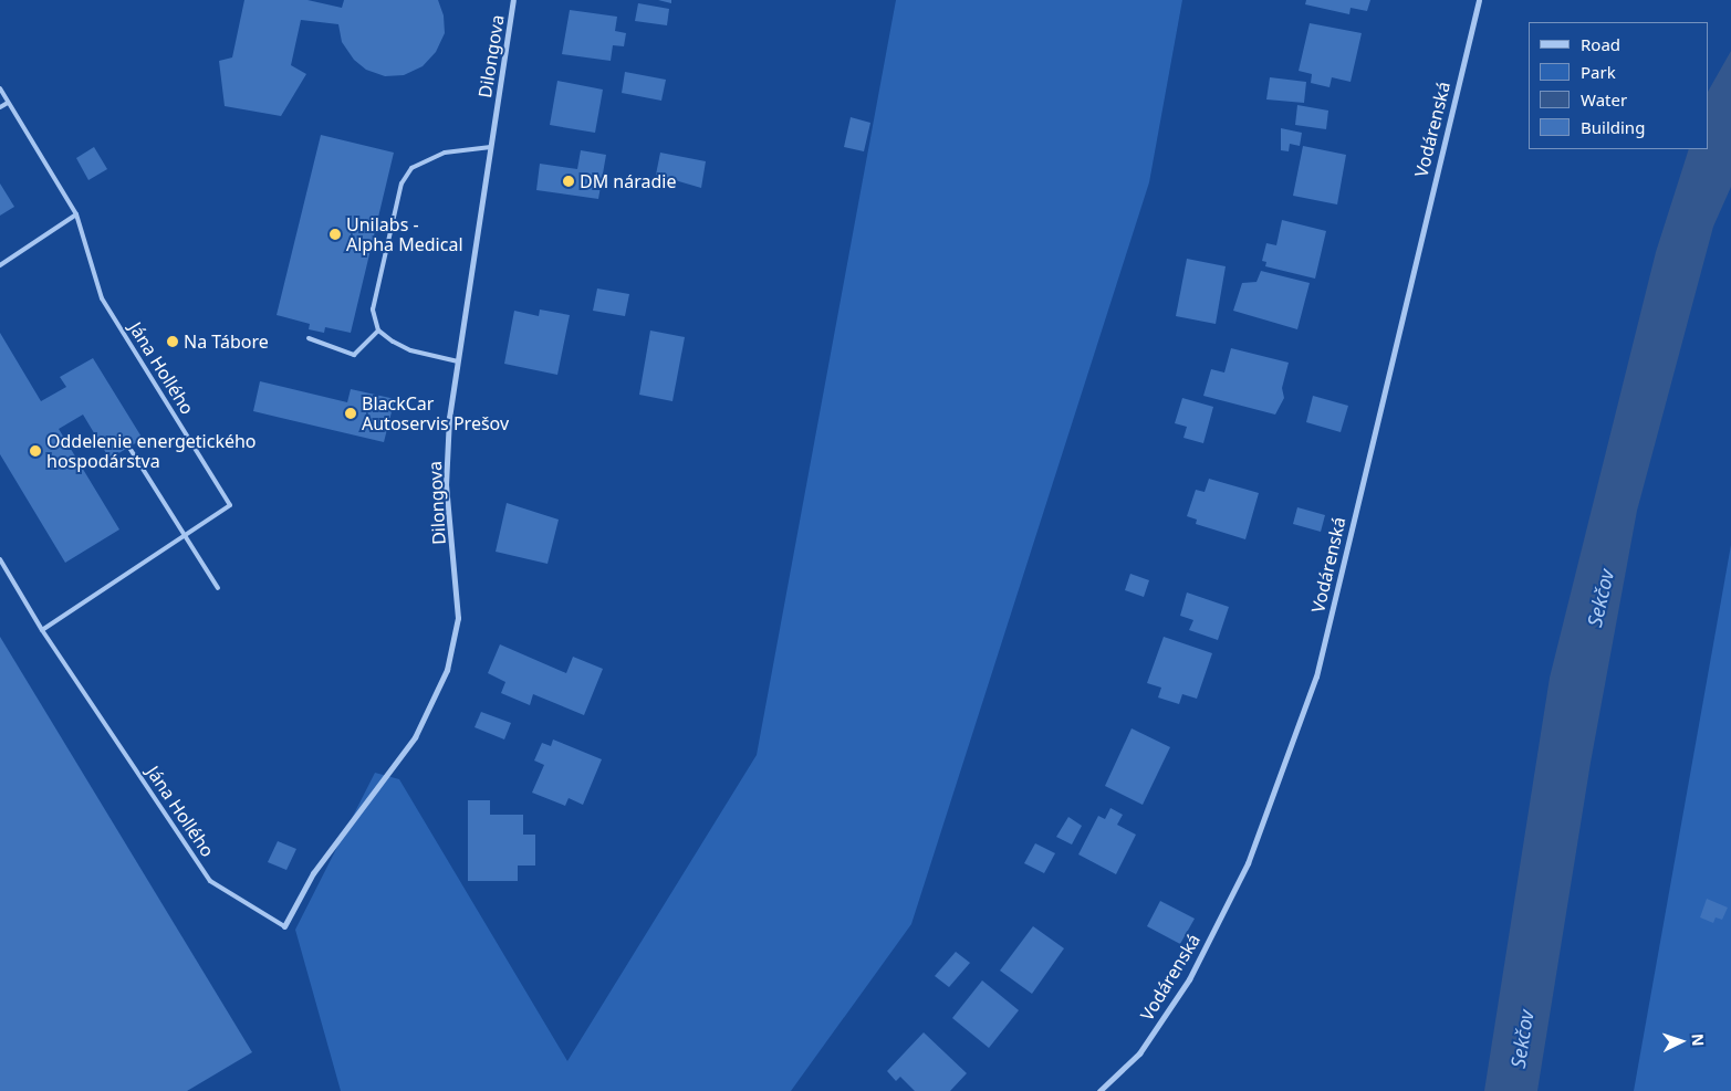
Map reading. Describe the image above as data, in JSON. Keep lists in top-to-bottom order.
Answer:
{
  "streets": {
    "street": ["Dilongova", "Vodárenská"],
    "lane": ["Jána Hollého"]
  },
  "crossings": [
    ["Dilongova", "Jána Hollého"]
  ],
  "water": ["Sekčov"],
  "places": [
    "DM náradie",
    "Unilabs - Alpha Medical",
    "Na Tábore",
    "BlackCar Autoservis Prešov",
    "Oddelenie energetického hospodárstva"
  ],
  "legend": [
    "Road",
    "Park",
    "Water",
    "Building"
  ],
  "north": "right"
}
